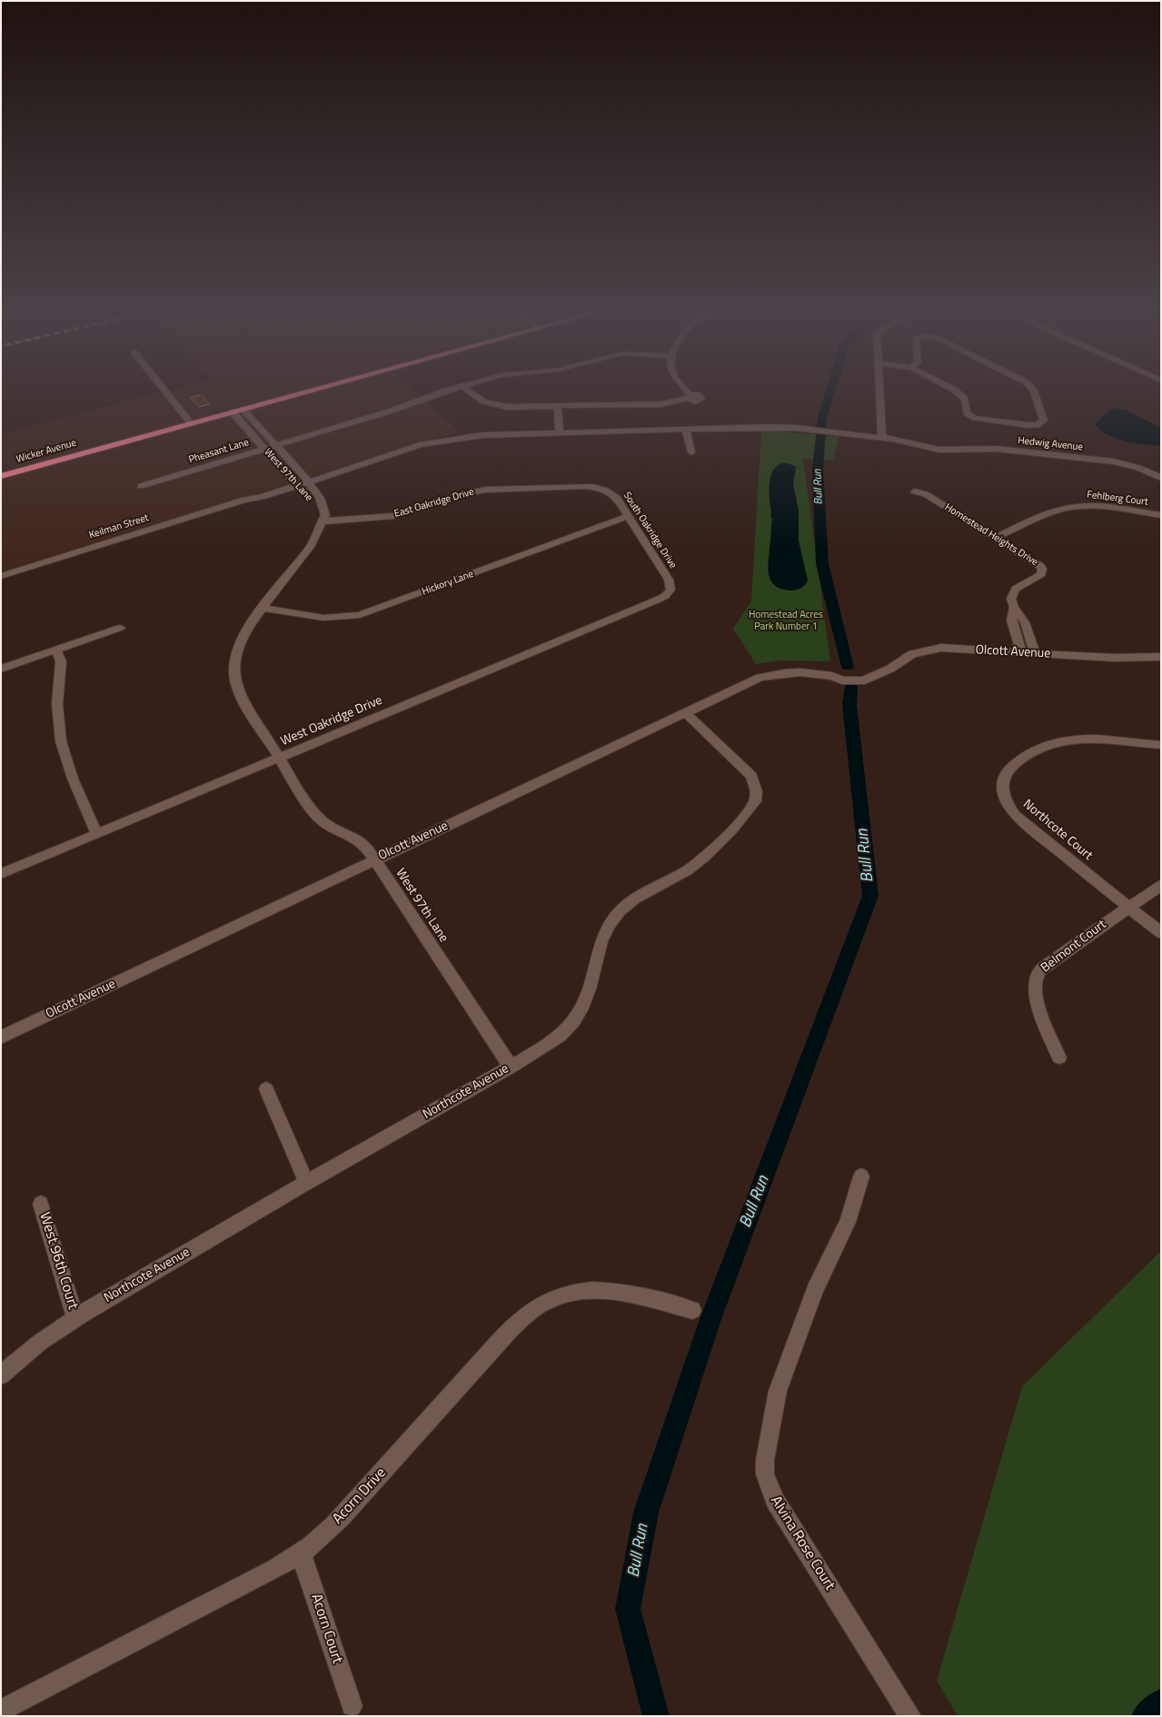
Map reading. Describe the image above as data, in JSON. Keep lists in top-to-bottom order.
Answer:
{
  "streets": {
    "highway": ["Wicker Avenue"],
    "street": [
      "Hedwig Avenue",
      "Pheasant Lane",
      "West 97th Lane",
      "Fehlberg Court",
      "East Oakridge Drive",
      "Keilman Street",
      "South Oakridge Drive",
      "Homestead Heights Drive",
      "Hickory Lane",
      "Olcott Avenue",
      "West Oakridge Drive",
      "Northcote Court",
      "Belmont Court",
      "Northcote Avenue",
      "West 96th Court",
      "Acorn Drive",
      "Alvina Rose Court",
      "Acorn Court"
    ]
  },
  "crossings": [
    ["Hedwig Avenue", "West 97th Lane"],
    ["Hedwig Avenue", "Keilman Street"],
    ["Wicker Avenue", "West 97th Lane"],
    ["Pheasant Lane", "West 97th Lane"],
    ["West 97th Lane", "East Oakridge Drive"],
    ["West 97th Lane", "Keilman Street"],
    ["West 97th Lane", "Hickory Lane"],
    ["West 97th Lane", "Olcott Avenue"],
    ["West 97th Lane", "West Oakridge Drive"],
    ["West 97th Lane", "Northcote Avenue"],
    ["Fehlberg Court", "Homestead Heights Drive"],
    ["East Oakridge Drive", "South Oakridge Drive"],
    ["South Oakridge Drive", "Hickory Lane"],
    ["South Oakridge Drive", "West Oakridge Drive"],
    ["Homestead Heights Drive", "Olcott Avenue"],
    ["Olcott Avenue", "Northcote Avenue"],
    ["Northcote Court", "Belmont Court"],
    ["Northcote Avenue", "West 96th Court"],
    ["Acorn Drive", "Acorn Court"]
  ],
  "water": ["Bull Run"],
  "parks": ["Homestead Acres Park Number 1"]
}
